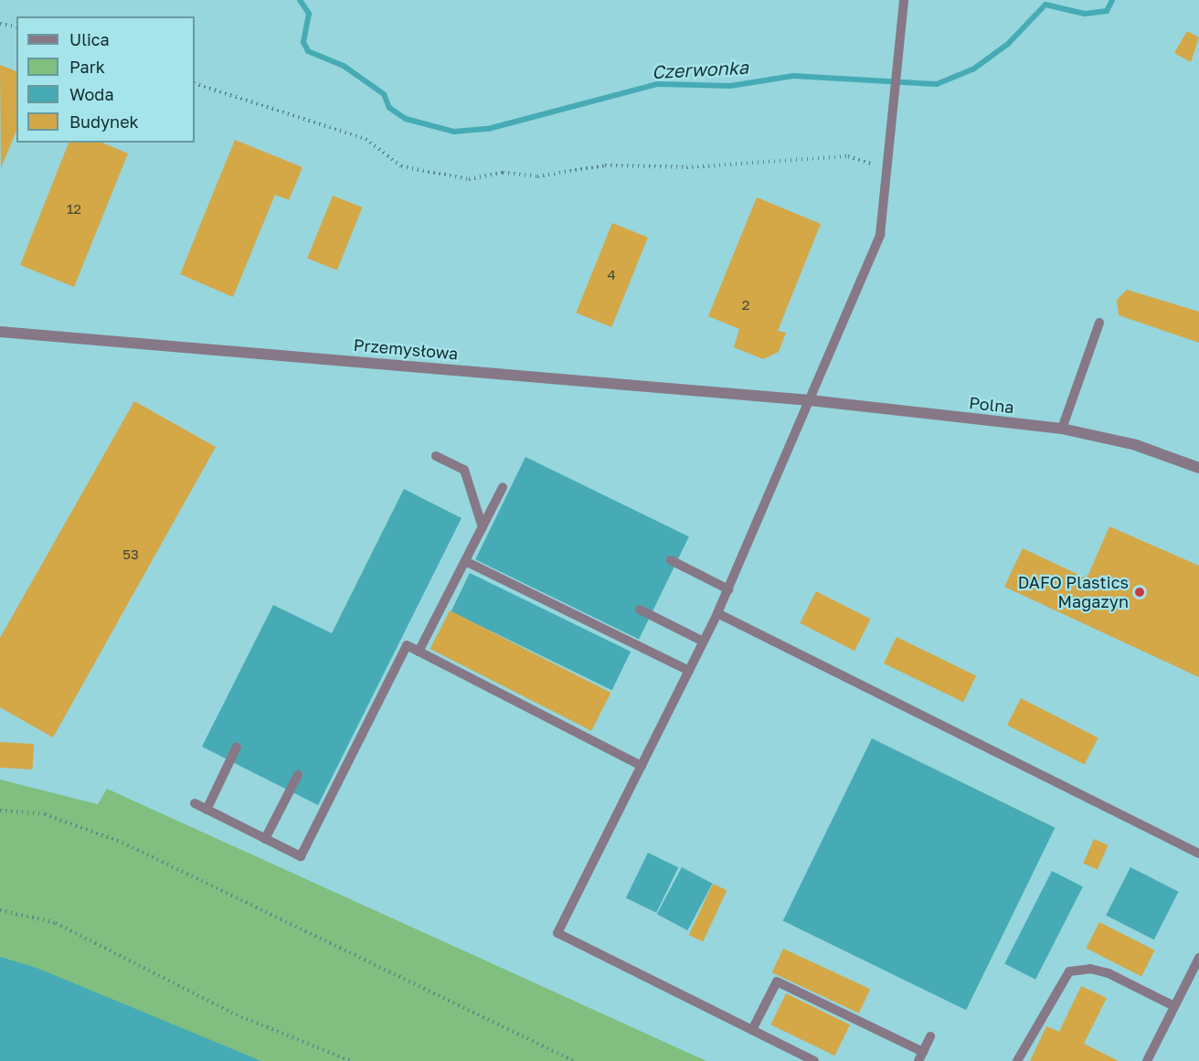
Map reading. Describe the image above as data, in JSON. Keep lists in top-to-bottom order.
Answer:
{
  "streets": {
    "street": ["Przemysłowa", "Polna"]
  },
  "crossings": [
    ["Przemysłowa", "Polna"]
  ],
  "water": ["Czerwonka"],
  "places": ["DAFO Plastics Magazyn"],
  "house_numbers": [
    "12",
    "4",
    "2",
    "53"
  ],
  "legend": [
    "Ulica",
    "Park",
    "Woda",
    "Budynek"
  ]
}
